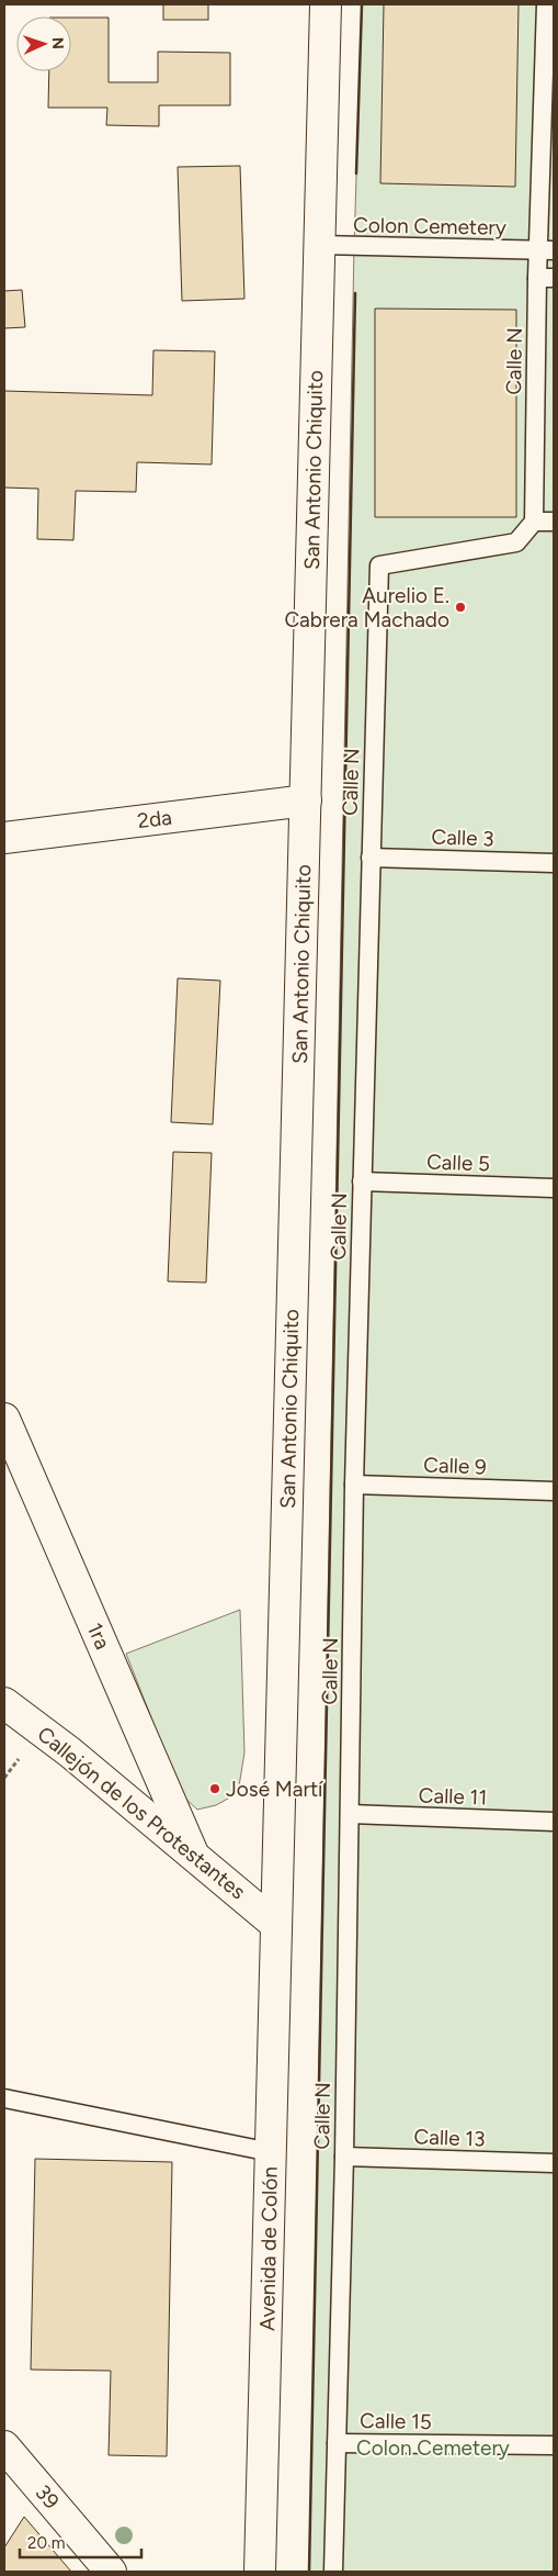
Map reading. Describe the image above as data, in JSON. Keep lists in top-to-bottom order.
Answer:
{
  "streets": {
    "main road": [
      "San Antonio Chiquito",
      "2da",
      "1ra",
      "Callejón de los Protestantes",
      "Avenida de Colón",
      "39"
    ],
    "lane": [
      "Colon Cemetery",
      "Calle N",
      "Calle 3",
      "Calle 5",
      "Calle 9",
      "Calle 11",
      "Calle 13",
      "Calle 15"
    ]
  },
  "crossings": [
    ["Colon Cemetery", "Calle N"],
    ["Colon Cemetery", "San Antonio Chiquito"],
    ["Calle N", "Calle 3"],
    ["Calle N", "Calle 5"],
    ["Calle N", "Calle 9"],
    ["Calle N", "Calle 11"],
    ["Calle N", "Calle 13"],
    ["Calle N", "Calle 15"],
    ["San Antonio Chiquito", "2da"],
    ["San Antonio Chiquito", "Callejón de los Protestantes"],
    ["San Antonio Chiquito", "Avenida de Colón"],
    ["1ra", "Callejón de los Protestantes"],
    ["Callejón de los Protestantes", "Avenida de Colón"]
  ],
  "parks": ["Colon Cemetery"],
  "places": ["Aurelio E. Cabrera Machado", "José Martí"],
  "scale_bar": "20 m",
  "north": "right"
}
